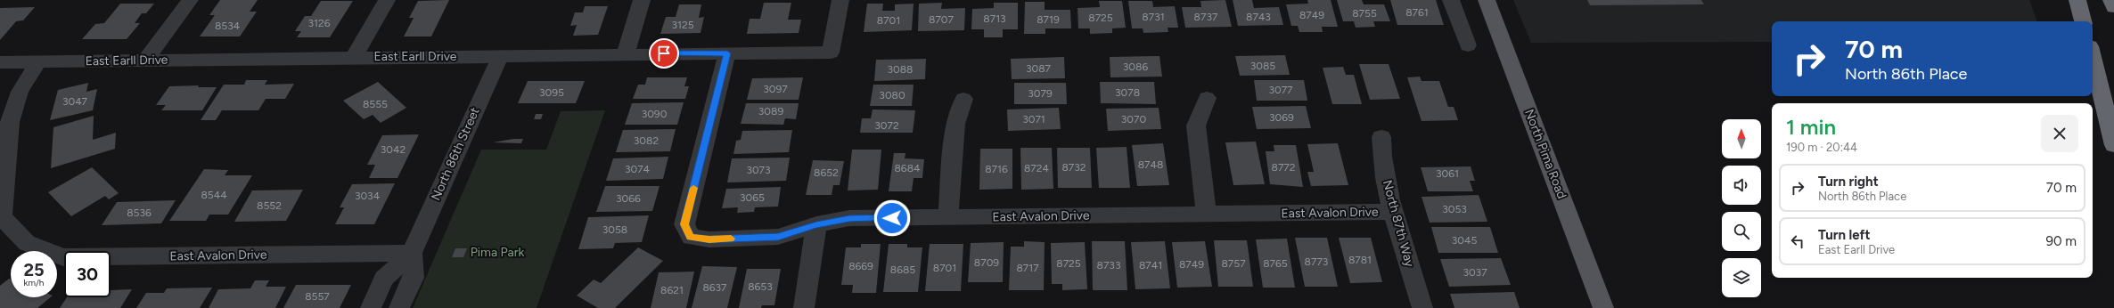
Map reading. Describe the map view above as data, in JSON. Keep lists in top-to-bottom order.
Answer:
{
  "streets": {
    "main road": ["North Pima Road"],
    "street": [
      "East Earll Drive",
      "North 86th Street",
      "East Avalon Drive",
      "North 87th Way"
    ]
  },
  "crossings": [
    ["East Earll Drive", "North 86th Street"],
    ["East Earll Drive", "East Avalon Drive"],
    ["North 86th Street", "East Avalon Drive"],
    ["East Avalon Drive", "North 87th Way"]
  ],
  "parks": ["Pima Park"],
  "house_numbers": [
    "8761",
    "8755",
    "8749",
    "8731",
    "8737",
    "8743",
    "8725",
    "8713",
    "8707",
    "8719",
    "8701",
    "3126",
    "3125",
    "8534",
    "3085",
    "3086",
    "3087",
    "3088",
    "3097",
    "3077",
    "3095",
    "3078",
    "3079",
    "3080",
    "3047",
    "8555",
    "3089",
    "3090",
    "3069",
    "3071",
    "3070",
    "3072",
    "3082",
    "3042",
    "8748",
    "8732",
    "8772",
    "8684",
    "8724",
    "3074",
    "8716",
    "3073",
    "8652",
    "3061",
    "8544",
    "3034",
    "3065",
    "3066",
    "8552",
    "3053",
    "8536",
    "3058",
    "3045",
    "8781",
    "8773",
    "8709",
    "8725",
    "8757",
    "8765",
    "8749",
    "8733",
    "8741",
    "8669",
    "8701",
    "8717",
    "8685",
    "3037",
    "8653",
    "8637",
    "8621",
    "8557"
  ],
  "north": "top",
  "page": {
    "turn": ["70 m", "North 86th Place"],
    "heading": ["1 min", "190 m · 20:44"],
    "list": [
      {
        "name": "Turn right",
        "note": "North 86th Place",
        "value": "70 m"
      },
      {
        "name": "Turn left",
        "note": "East Earll Drive",
        "value": "90 m"
      }
    ],
    "speed": "25 km/h",
    "limit": "30"
  }
}
